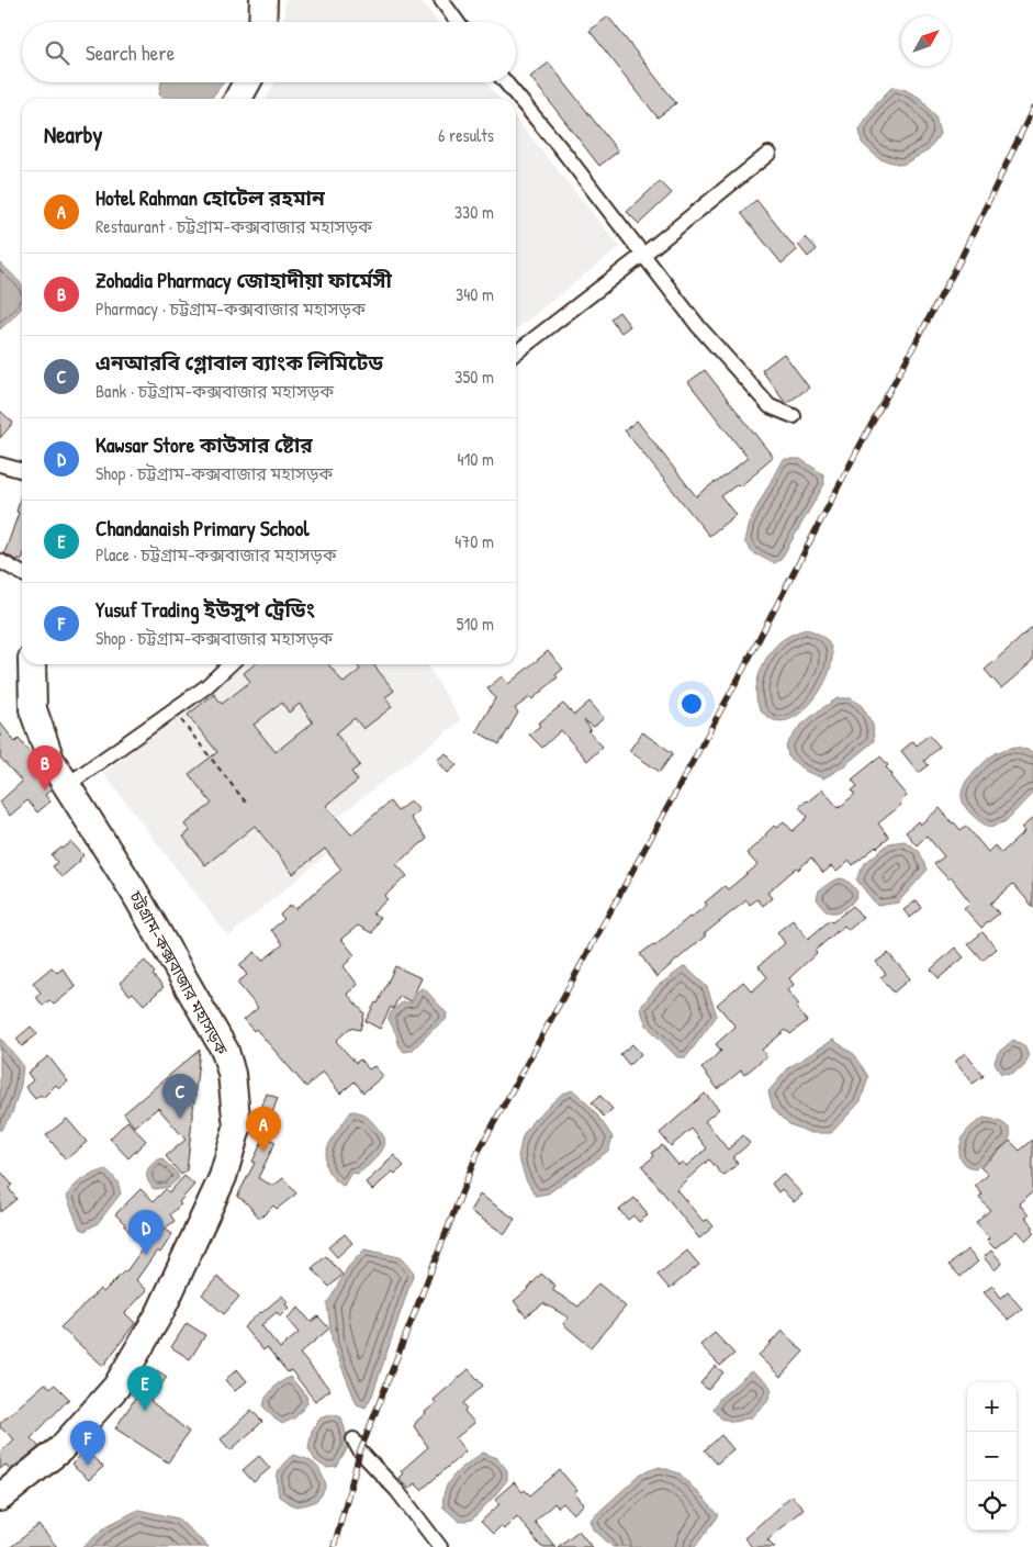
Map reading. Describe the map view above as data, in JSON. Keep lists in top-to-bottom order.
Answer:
{
  "streets": {
    "highway": ["চট্টগ্রাম-কক্সবাজার মহাসড়ক"]
  },
  "north": "top right",
  "page": {
    "search": "Search here",
    "heading": ["Nearby", "6 results"],
    "list": [
      {
        "mark": "A",
        "name": "Hotel Rahman হোটেল রহমান",
        "note": "Restaurant · চট্টগ্রাম-কক্সবাজার মহাসড়ক",
        "value": "330 m"
      },
      {
        "mark": "B",
        "name": "Zohadia Pharmacy জোহাদীয়া ফার্মেসী",
        "note": "Pharmacy · চট্টগ্রাম-কক্সবাজার মহাসড়ক",
        "value": "340 m"
      },
      {
        "mark": "C",
        "name": "এনআরবি গ্লোবাল ব্যাংক লিমিটেড",
        "note": "Bank · চট্টগ্রাম-কক্সবাজার মহাসড়ক",
        "value": "350 m"
      },
      {
        "mark": "D",
        "name": "Kawsar Store কাউসার ষ্টোর",
        "note": "Shop · চট্টগ্রাম-কক্সবাজার মহাসড়ক",
        "value": "410 m"
      },
      {
        "mark": "E",
        "name": "Chandanaish Primary School",
        "note": "Place · চট্টগ্রাম-কক্সবাজার মহাসড়ক",
        "value": "470 m"
      },
      {
        "mark": "F",
        "name": "Yusuf Trading ইউসুপ ট্রেডিং",
        "note": "Shop · চট্টগ্রাম-কক্সবাজার মহাসড়ক",
        "value": "510 m"
      }
    ],
    "pins": [
      "B",
      "C",
      "A",
      "D",
      "E",
      "F"
    ],
    "map_buttons": ["+", "−"]
  }
}
